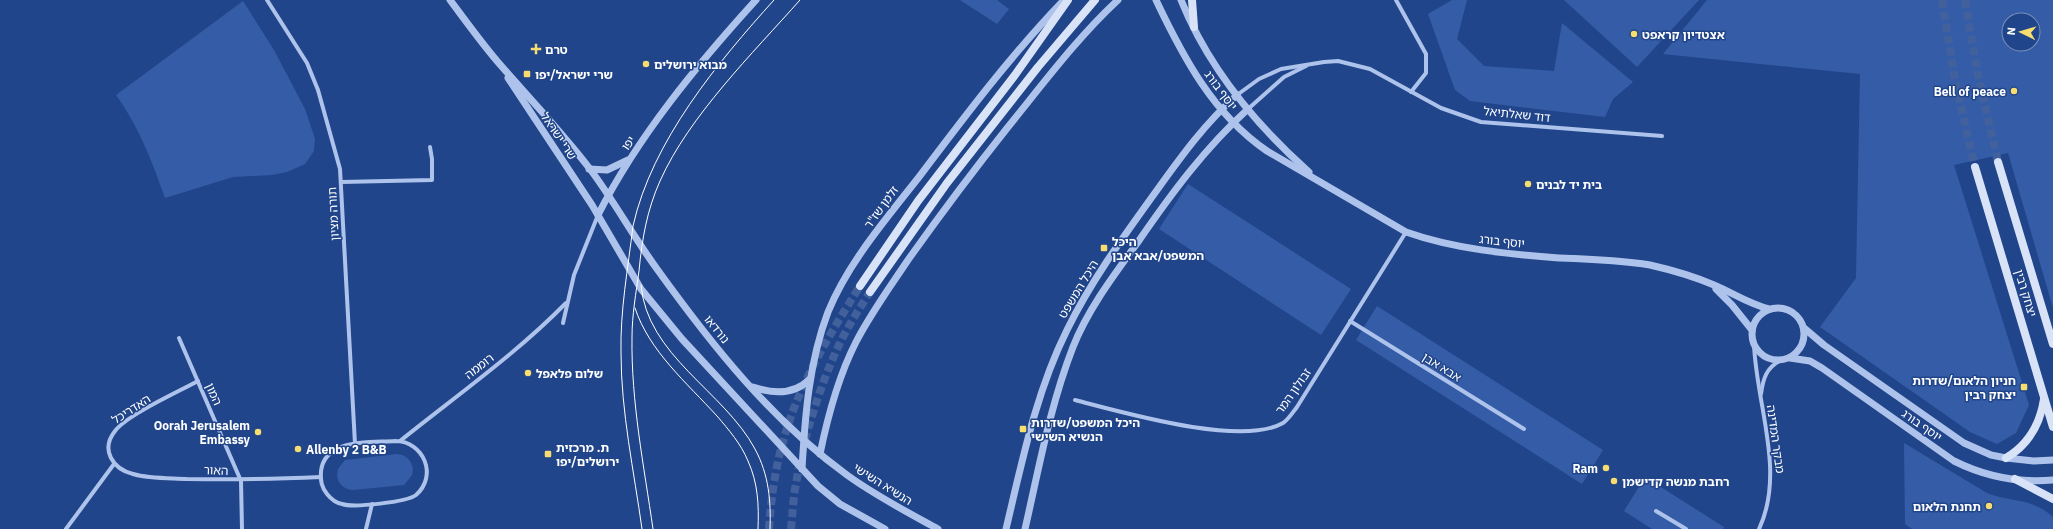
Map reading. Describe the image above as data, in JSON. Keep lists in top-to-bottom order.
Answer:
{
  "streets": {
    "main road": ["יצחק רבין"],
    "street": [
      "יוסף בורג",
      "דוד שאלתיאל",
      "שרי ישראל",
      "יפו",
      "זלמן שז\"ר",
      "תורה מציון",
      "היכל המשפט",
      "נורדאו",
      "רוממה",
      "אבא אבן",
      "זבולון המר",
      "המון",
      "האדריכל",
      "מבקר המדינה",
      "האור",
      "הנשיא השישי"
    ]
  },
  "crossings": [
    ["יוסף בורג", "דוד שאלתיאל"],
    ["יוסף בורג", "היכל המשפט"],
    ["יוסף בורג", "זבולון המר"],
    ["יוסף בורג", "מבקר המדינה"],
    ["דוד שאלתיאל", "היכל המשפט"],
    ["שרי ישראל", "יפו"],
    ["שרי ישראל", "זלמן שז\"ר"],
    ["שרי ישראל", "נורדאו"],
    ["יפו", "רוממה"],
    ["זלמן שז\"ר", "נורדאו"],
    ["תורה מציון", "רוממה"],
    ["תורה מציון", "האור"],
    ["נורדאו", "הנשיא השישי"],
    ["רוממה", "האור"],
    ["אבא אבן", "זבולון המר"],
    ["המון", "האדריכל"],
    ["המון", "האור"],
    ["האדריכל", "האור"]
  ],
  "places": {
    "other": [
      "אצטדיון קראפט",
      "מבוא ירושלים",
      "Bell of peace",
      "בית יד לבנים",
      "שלום פלאפל",
      "Oorah Jerusalem Embassy",
      "Allenby 2 B&B",
      "Ram",
      "רחבת מנשה קדישמן",
      "תחנת הלאום"
    ],
    "health": ["טרם"],
    "transit": [
      "שרי ישראל/יפו",
      "היכל המשפט/אבא אבן",
      "חניון הלאום/שדרות יצחק רבין",
      "היכל המשפט/שדרות הנשיא השישי",
      "ת. מרכזית ירושלים/יפו"
    ]
  },
  "north": "left"
}
